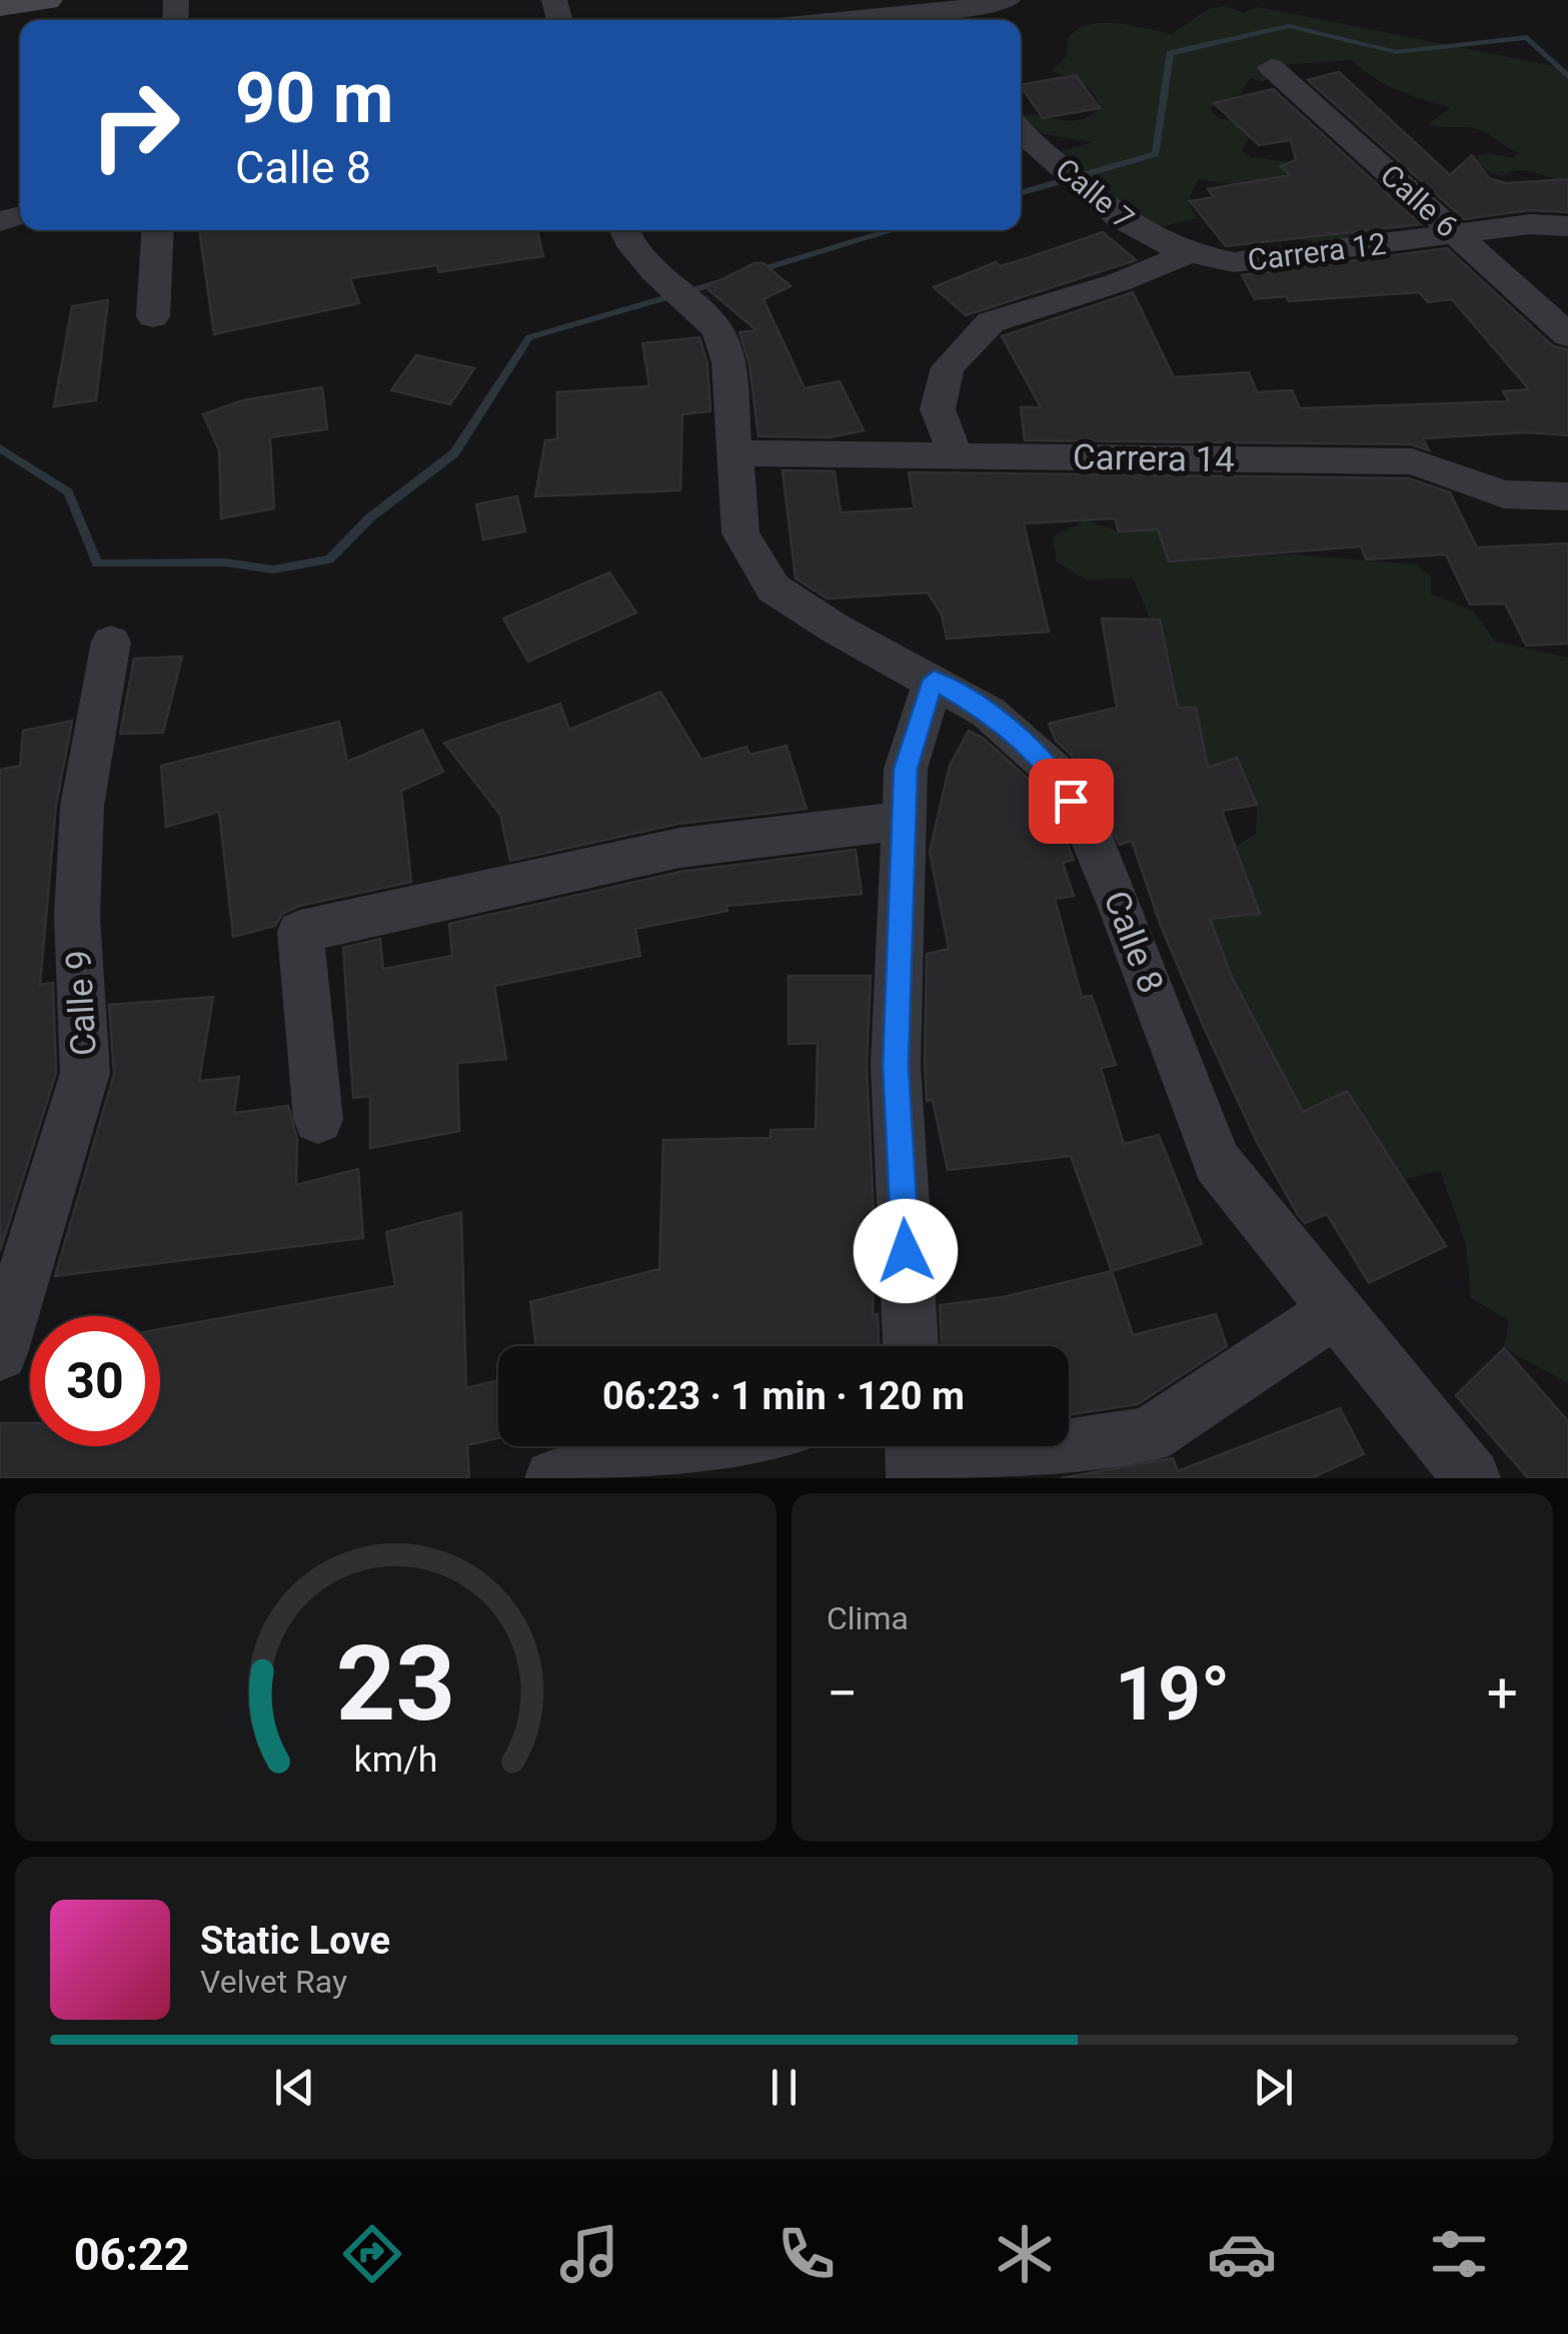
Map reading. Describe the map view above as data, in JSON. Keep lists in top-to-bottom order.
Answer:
{
  "streets": {
    "street": [
      "Calle 7",
      "Calle 6",
      "Carrera 12",
      "Carrera 14",
      "Calle 8",
      "Calle 9"
    ]
  },
  "crossings": [
    ["Calle 7", "Carrera 12"],
    ["Calle 6", "Carrera 12"],
    ["Carrera 14", "Calle 8"]
  ],
  "page": {
    "turn": ["90 m", "Calle 8"],
    "limit": "30",
    "trip": "06:23 · 1 min · 120 m",
    "tile": "Clima",
    "heat": ["−", "19°", "+"],
    "song": ["Static Love", "Velvet Ray"],
    "tabs": "06:22",
    "gauge": ["23", "km/h"]
  }
}
